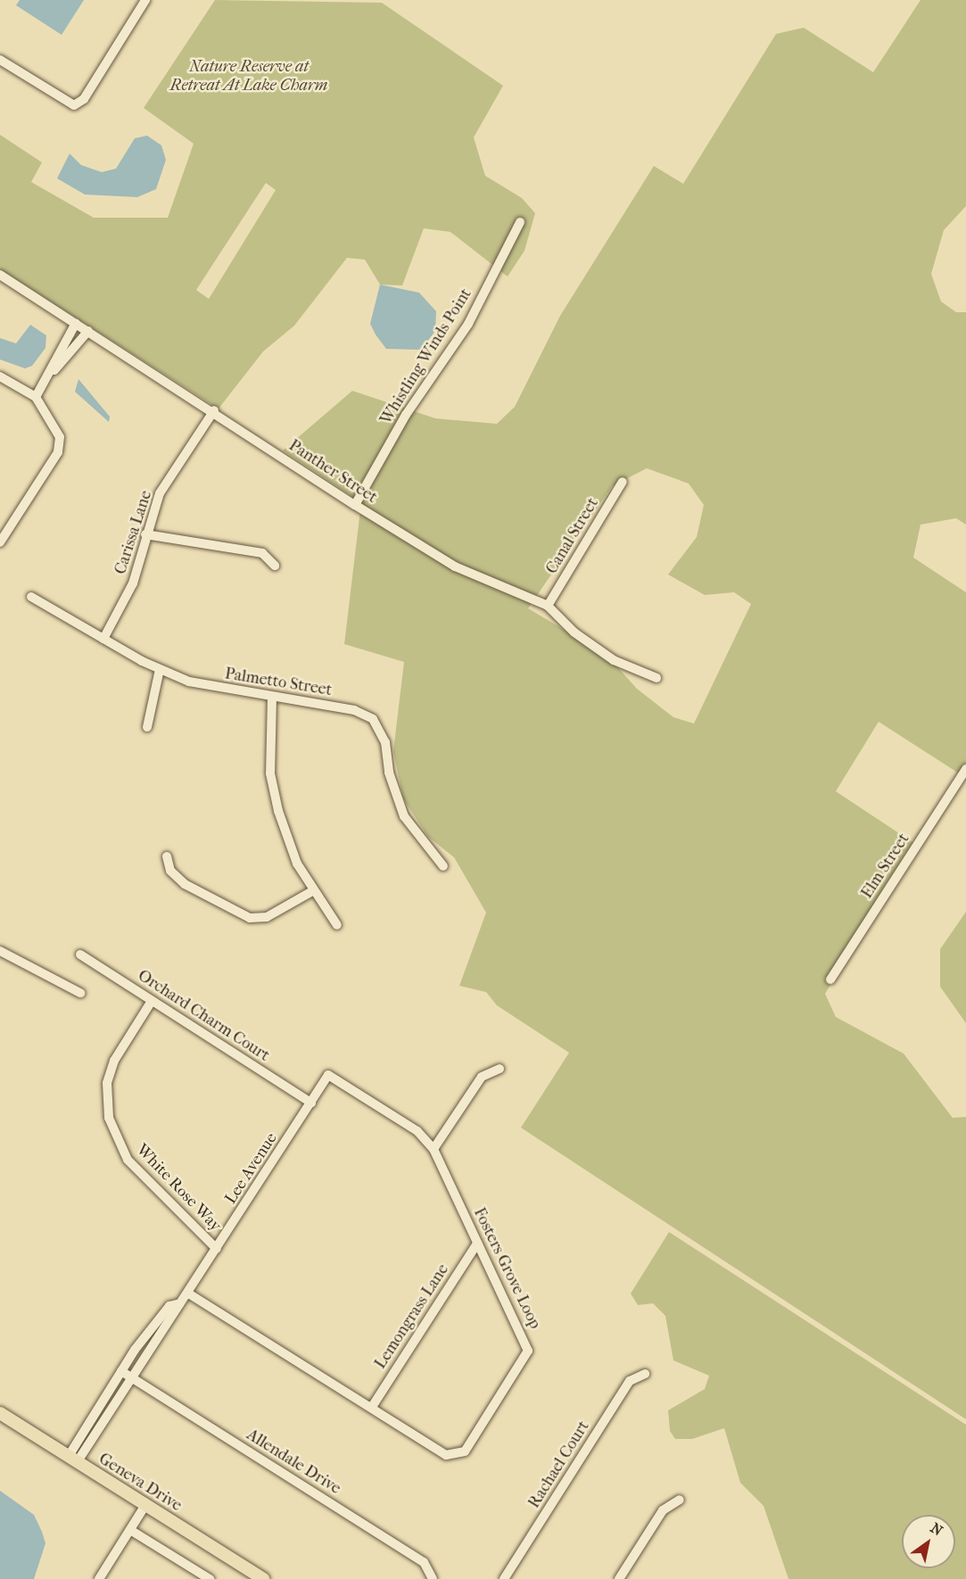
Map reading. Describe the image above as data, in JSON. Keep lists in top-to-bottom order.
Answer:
{
  "streets": {
    "main road": ["Geneva Drive"],
    "street": [
      "Whistling Winds Point",
      "Panther Street",
      "Carissa Lane",
      "Canal Street",
      "Palmetto Street",
      "Elm Street",
      "Orchard Charm Court",
      "Lee Avenue",
      "White Rose Way",
      "Fosters Grove Loop",
      "Lemongrass Lane",
      "Allendale Drive",
      "Rachael Court"
    ]
  },
  "crossings": [
    ["Whistling Winds Point", "Panther Street"],
    ["Panther Street", "Carissa Lane"],
    ["Panther Street", "Canal Street"],
    ["Carissa Lane", "Palmetto Street"],
    ["Orchard Charm Court", "Lee Avenue"],
    ["Orchard Charm Court", "White Rose Way"],
    ["Lee Avenue", "White Rose Way"],
    ["Lee Avenue", "Fosters Grove Loop"],
    ["Lee Avenue", "Allendale Drive"],
    ["Lee Avenue", "Geneva Drive"],
    ["Fosters Grove Loop", "Lemongrass Lane"]
  ],
  "parks": ["Nature Reserve at Retreat At Lake Charm"],
  "north": "top right"
}
